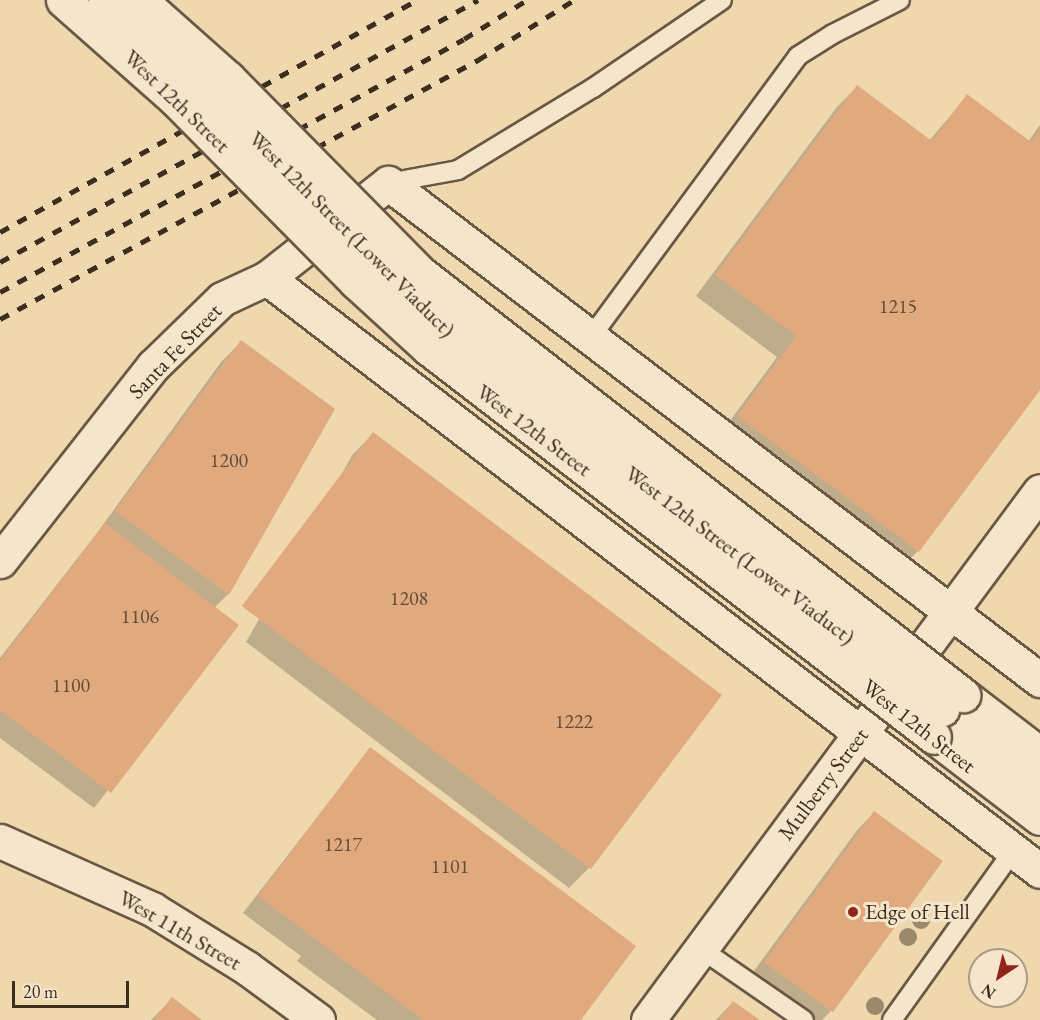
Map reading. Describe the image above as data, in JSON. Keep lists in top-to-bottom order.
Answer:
{
  "streets": {
    "street": [
      "West 12th Street",
      "West 12th Street (Lower Viaduct)",
      "Santa Fe Street",
      "Mulberry Street",
      "West 11th Street"
    ]
  },
  "crossings": [
    ["West 12th Street", "Santa Fe Street"],
    ["West 12th Street", "Mulberry Street"]
  ],
  "places": ["Edge of Hell"],
  "house_numbers": [
    "1215",
    "1200",
    "1208",
    "1106",
    "1100",
    "1222",
    "1217",
    "1101"
  ],
  "scale_bar": "20 m",
  "north": "bottom left"
}
